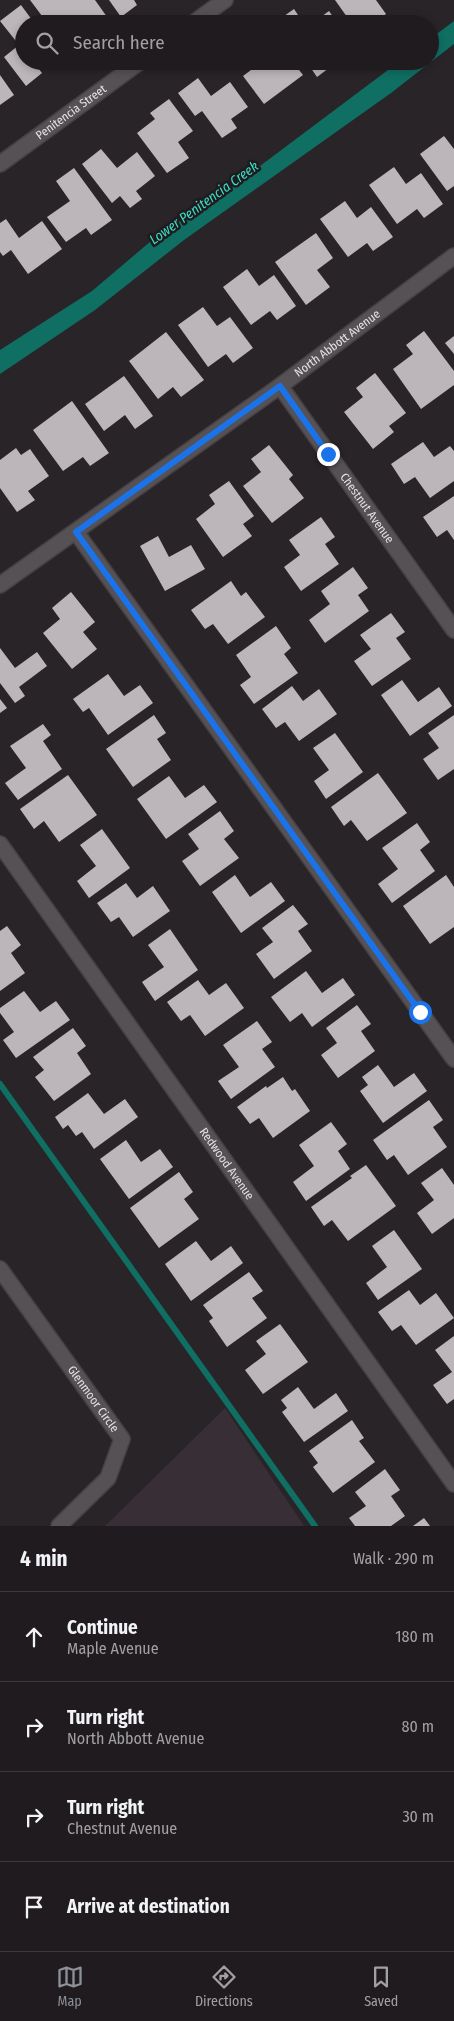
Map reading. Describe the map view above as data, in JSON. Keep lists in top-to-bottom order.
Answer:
{
  "streets": {
    "street": [
      "Penitencia Street",
      "North Abbott Avenue",
      "Chestnut Avenue",
      "Redwood Avenue",
      "Glenmoor Circle"
    ]
  },
  "crossings": [
    ["North Abbott Avenue", "Chestnut Avenue"]
  ],
  "water": ["Lower Penitencia Creek"],
  "page": {
    "search": "Search here",
    "heading": ["4 min", "Walk · 290 m"],
    "list": [
      ["Continue", "Maple Avenue", "180 m"],
      ["Turn right", "North Abbott Avenue", "80 m"],
      ["Turn right", "Chestnut Avenue", "30 m"],
      "Arrive at destination"
    ],
    "nav": ["Map", "Directions", "Saved"]
  }
}
